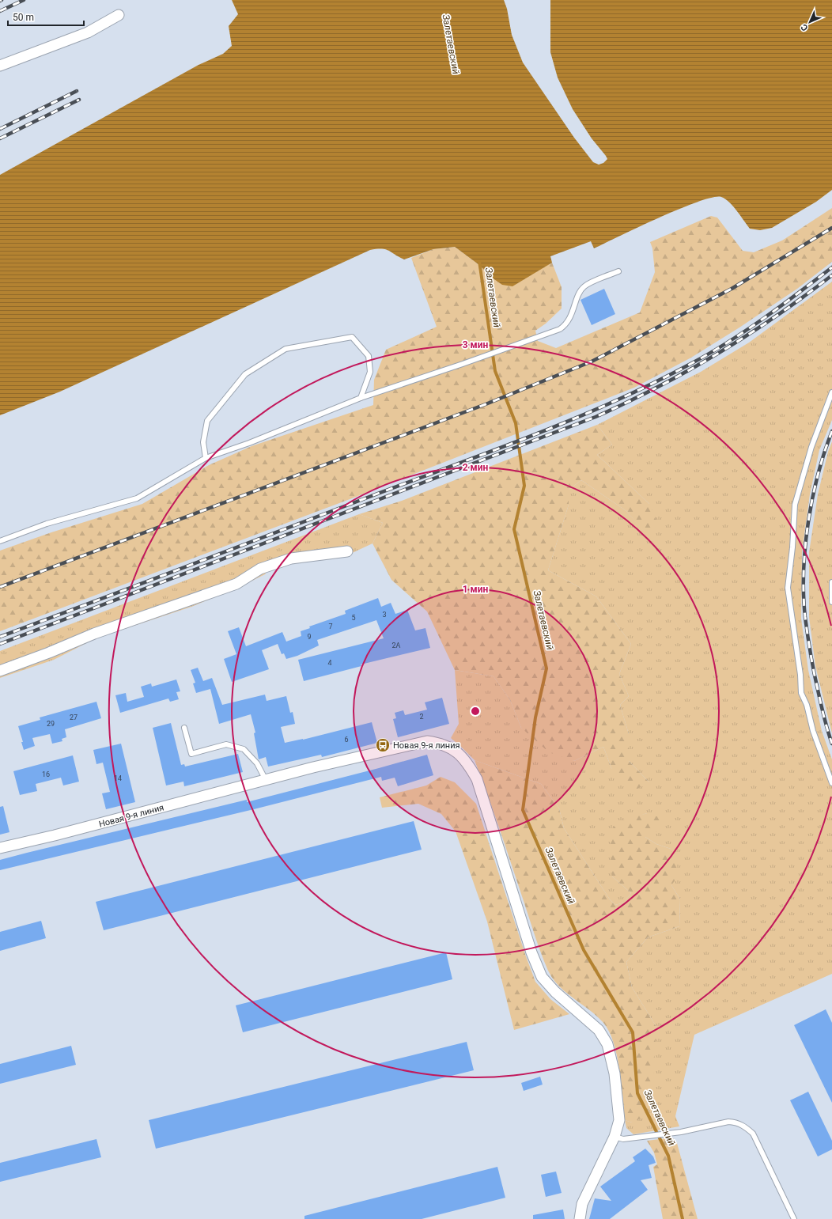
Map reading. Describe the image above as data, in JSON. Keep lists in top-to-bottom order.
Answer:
{
  "streets": {
    "street": ["Новая 9-я линия"]
  },
  "water": ["Залетаевский"],
  "places": {
    "bus stop": ["Новая 9-я линия"]
  },
  "house_numbers": [
    "3",
    "5",
    "7",
    "9",
    "2А",
    "4",
    "2",
    "27",
    "29",
    "6",
    "16",
    "14"
  ],
  "scale_bar": "50 m",
  "north": "bottom left",
  "rings": ["3 мин", "2 мин", "1 мин"]
}
